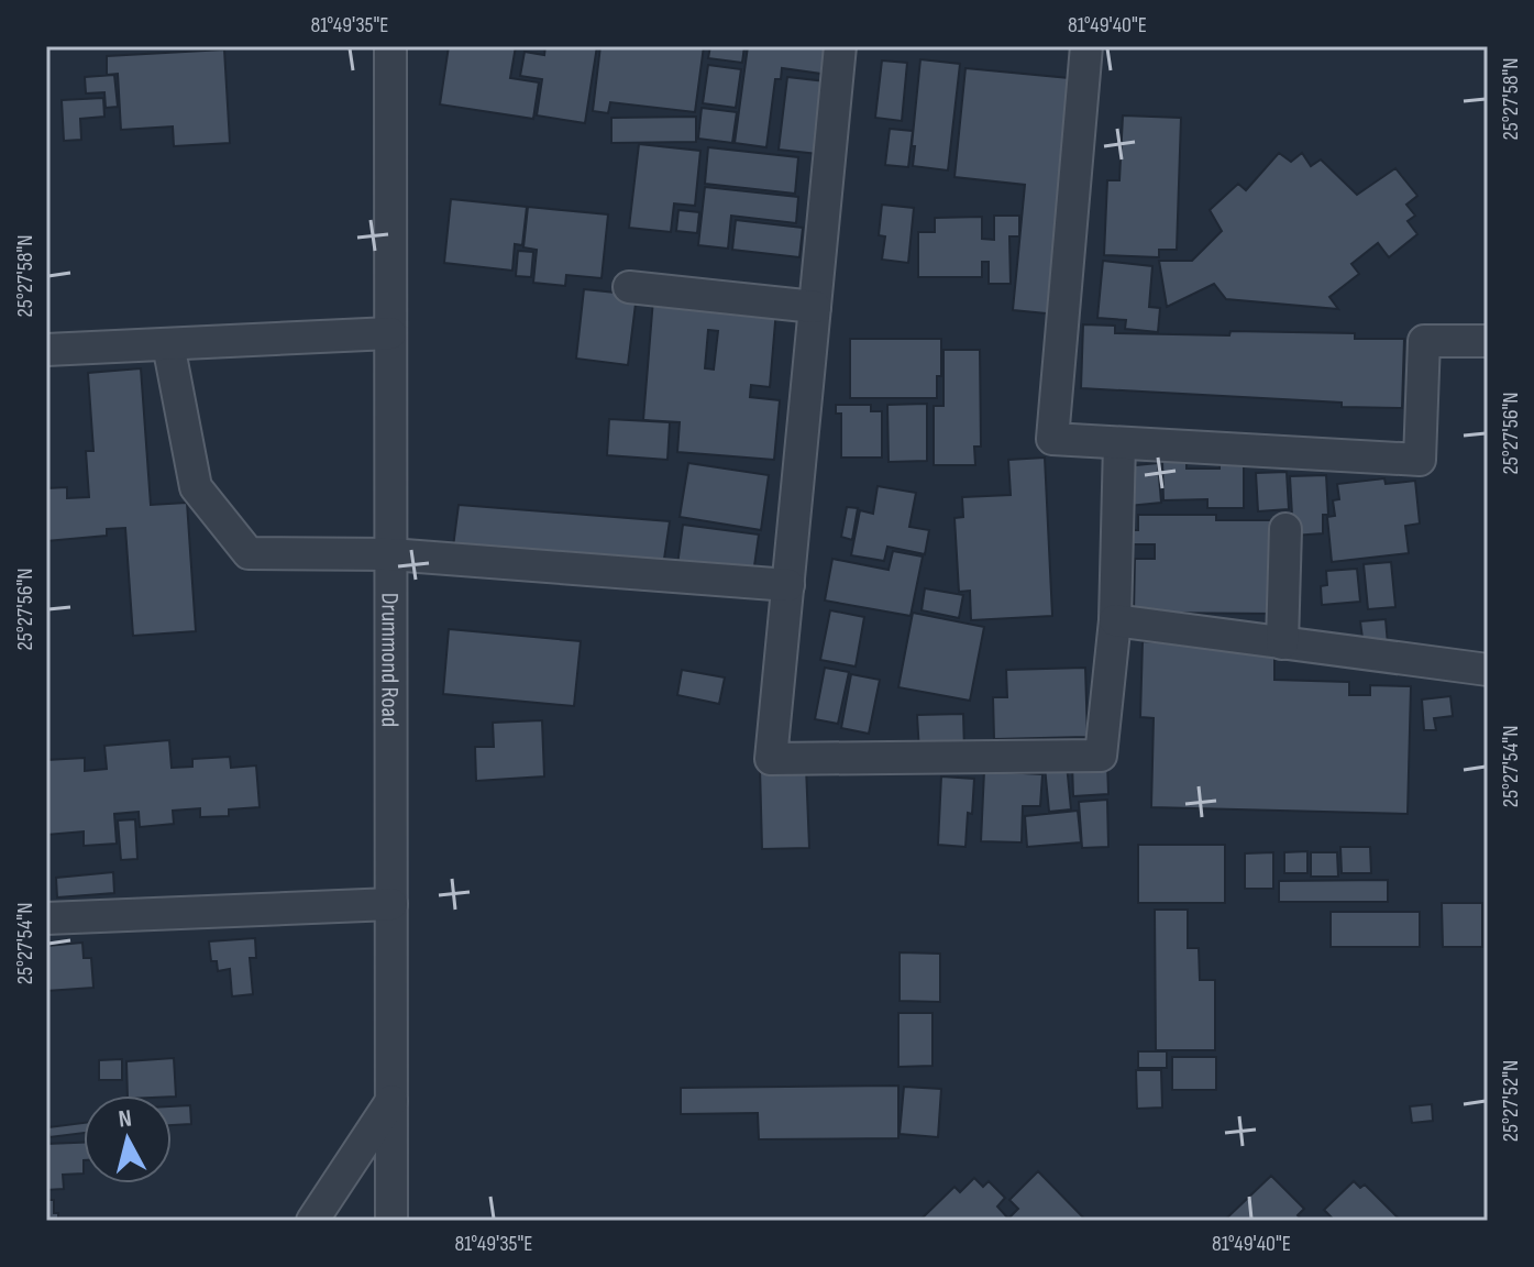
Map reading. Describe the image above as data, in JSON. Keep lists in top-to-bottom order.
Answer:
{
  "streets": {
    "street": ["Drummond Road"]
  },
  "north": "top",
  "coordinates": [
    "81°49'35\"E",
    "81°49'40\"E",
    "25°27'58\"N",
    "25°27'56\"N",
    "25°27'54\"N",
    "25°27'52\"N"
  ]
}
